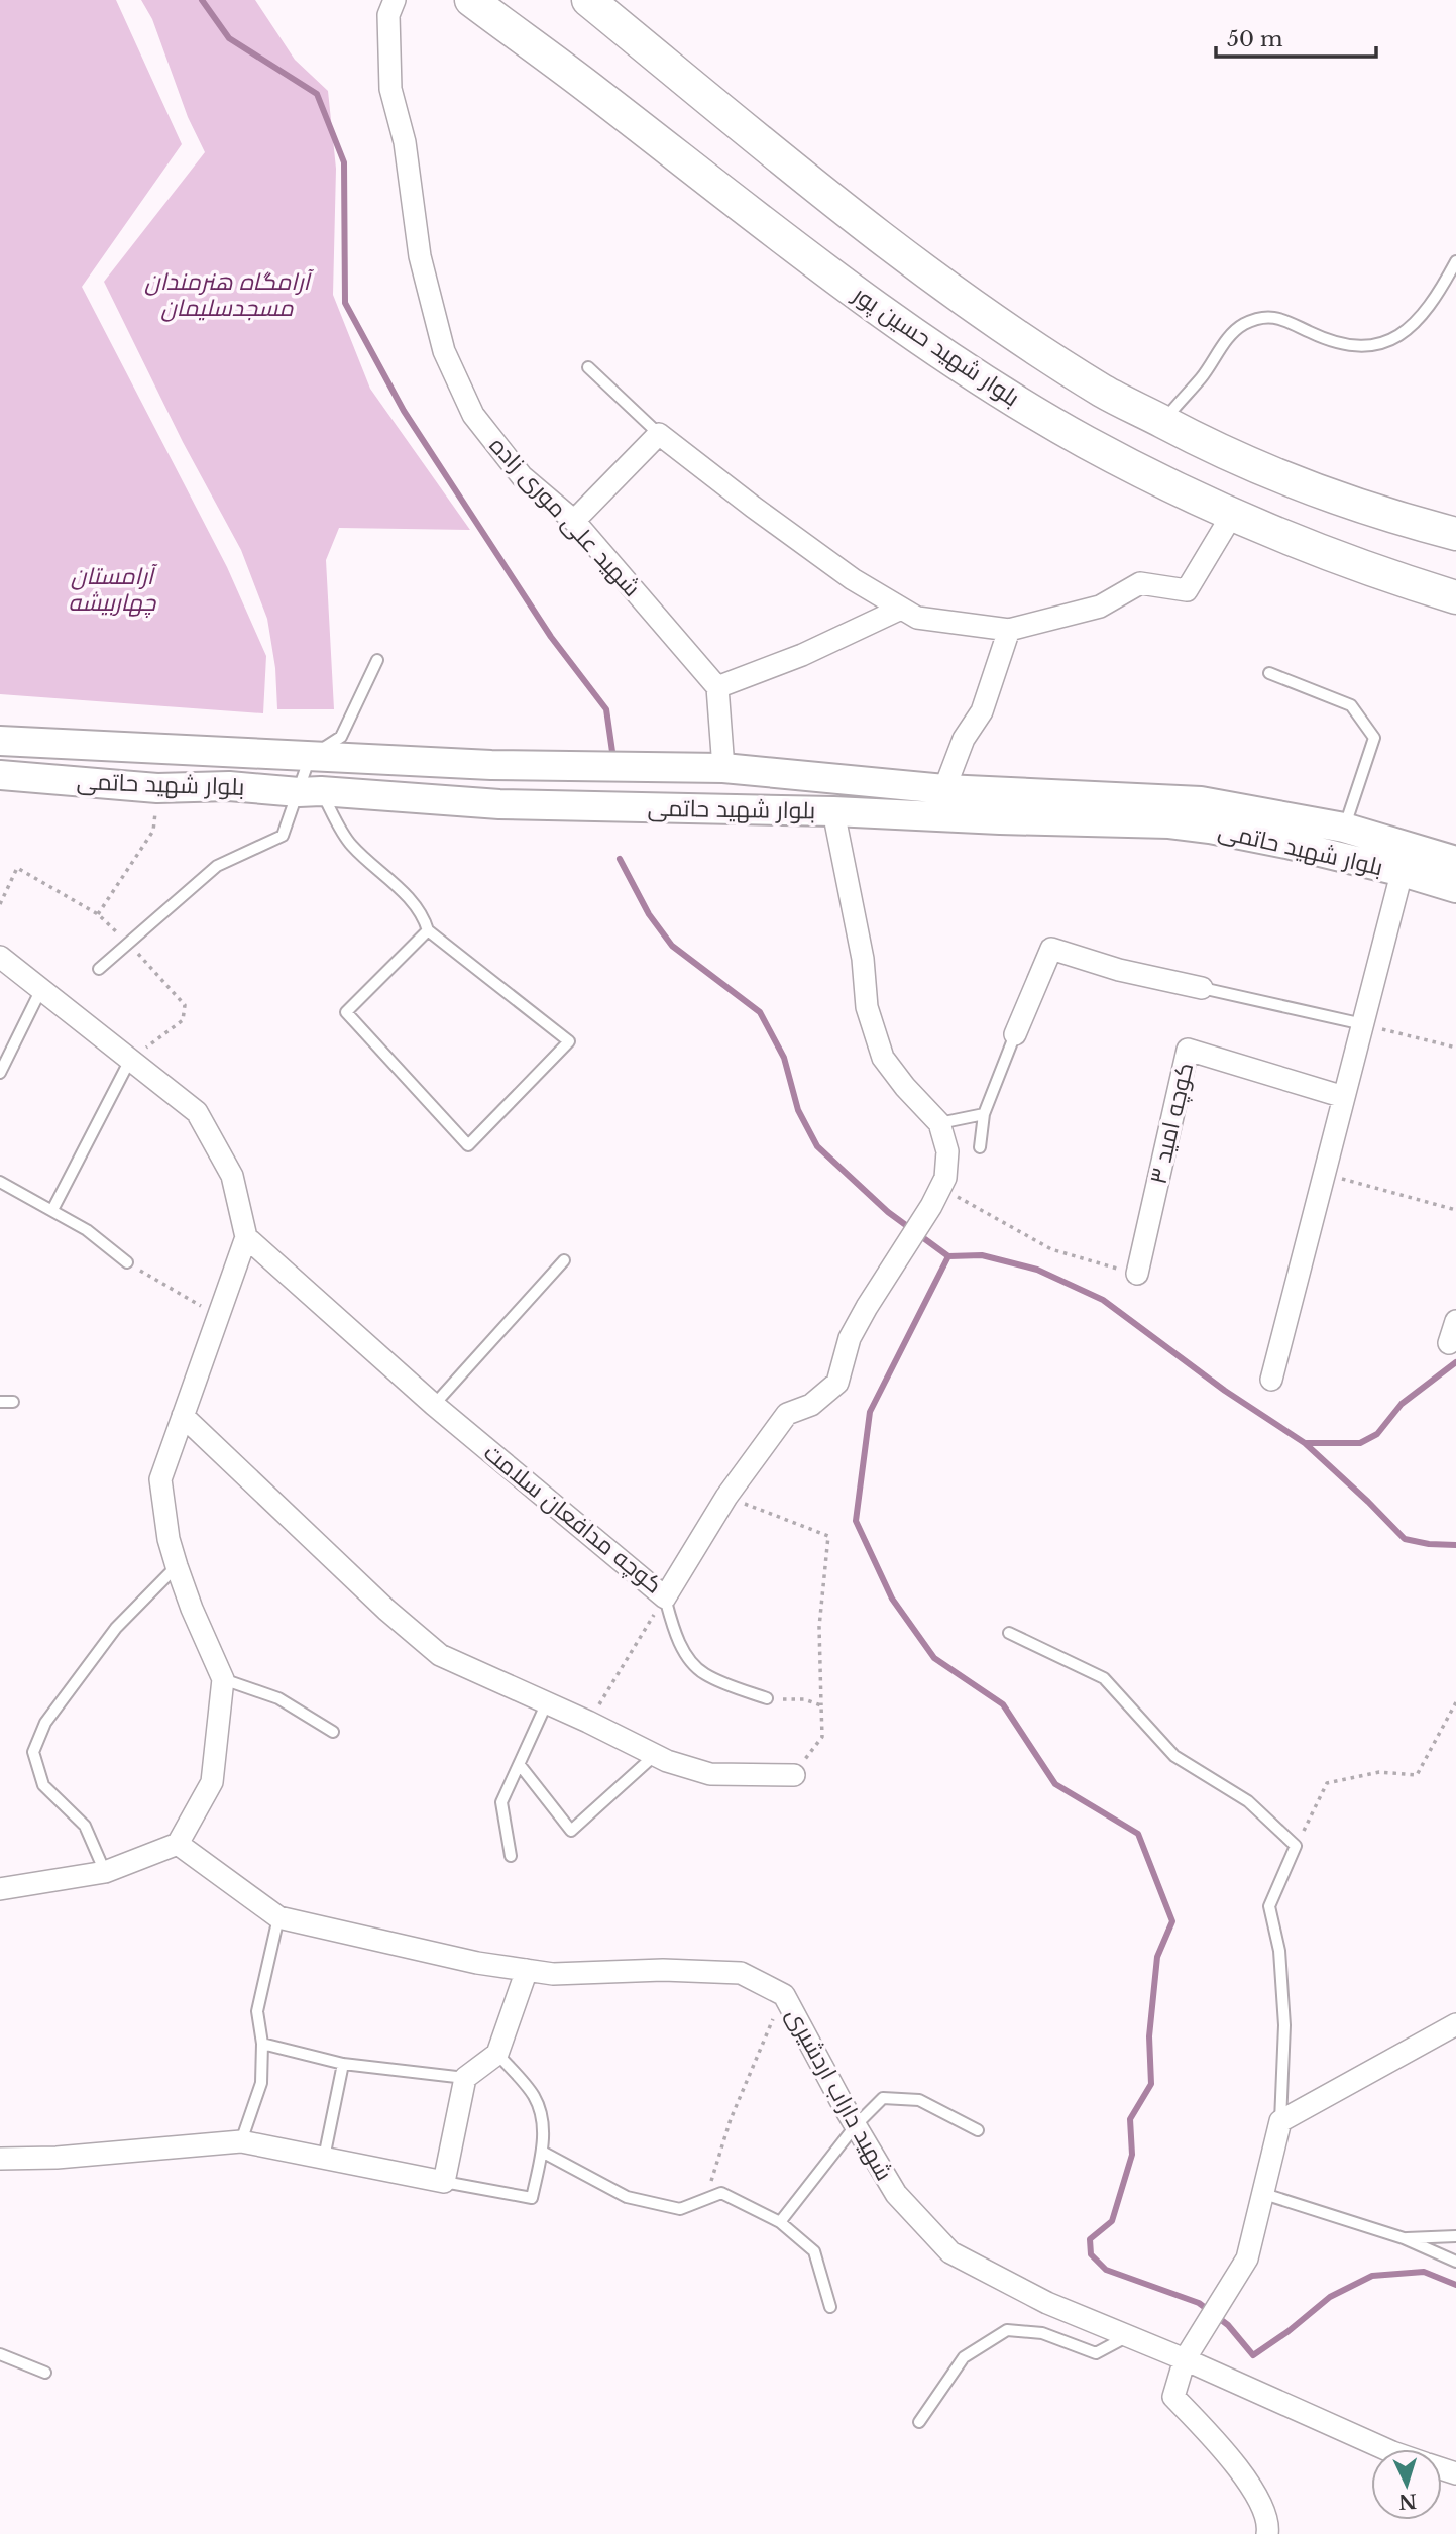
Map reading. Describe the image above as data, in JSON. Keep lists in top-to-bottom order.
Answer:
{
  "streets": {
    "main road": ["بلوار شهيد حسین پور", "بلوار شهید حاتمی"],
    "street": [
      "شهید علی موری زاده",
      "کوچه امید ۳",
      "کوچه مدافعان سلامت",
      "شهید داراب اردشیری"
    ]
  },
  "parks": ["آرامگاه هنرمندان مسجدسلیمان", "آرامستان چهاربیشه"],
  "scale_bar": "50 m",
  "north": "bottom"
}
